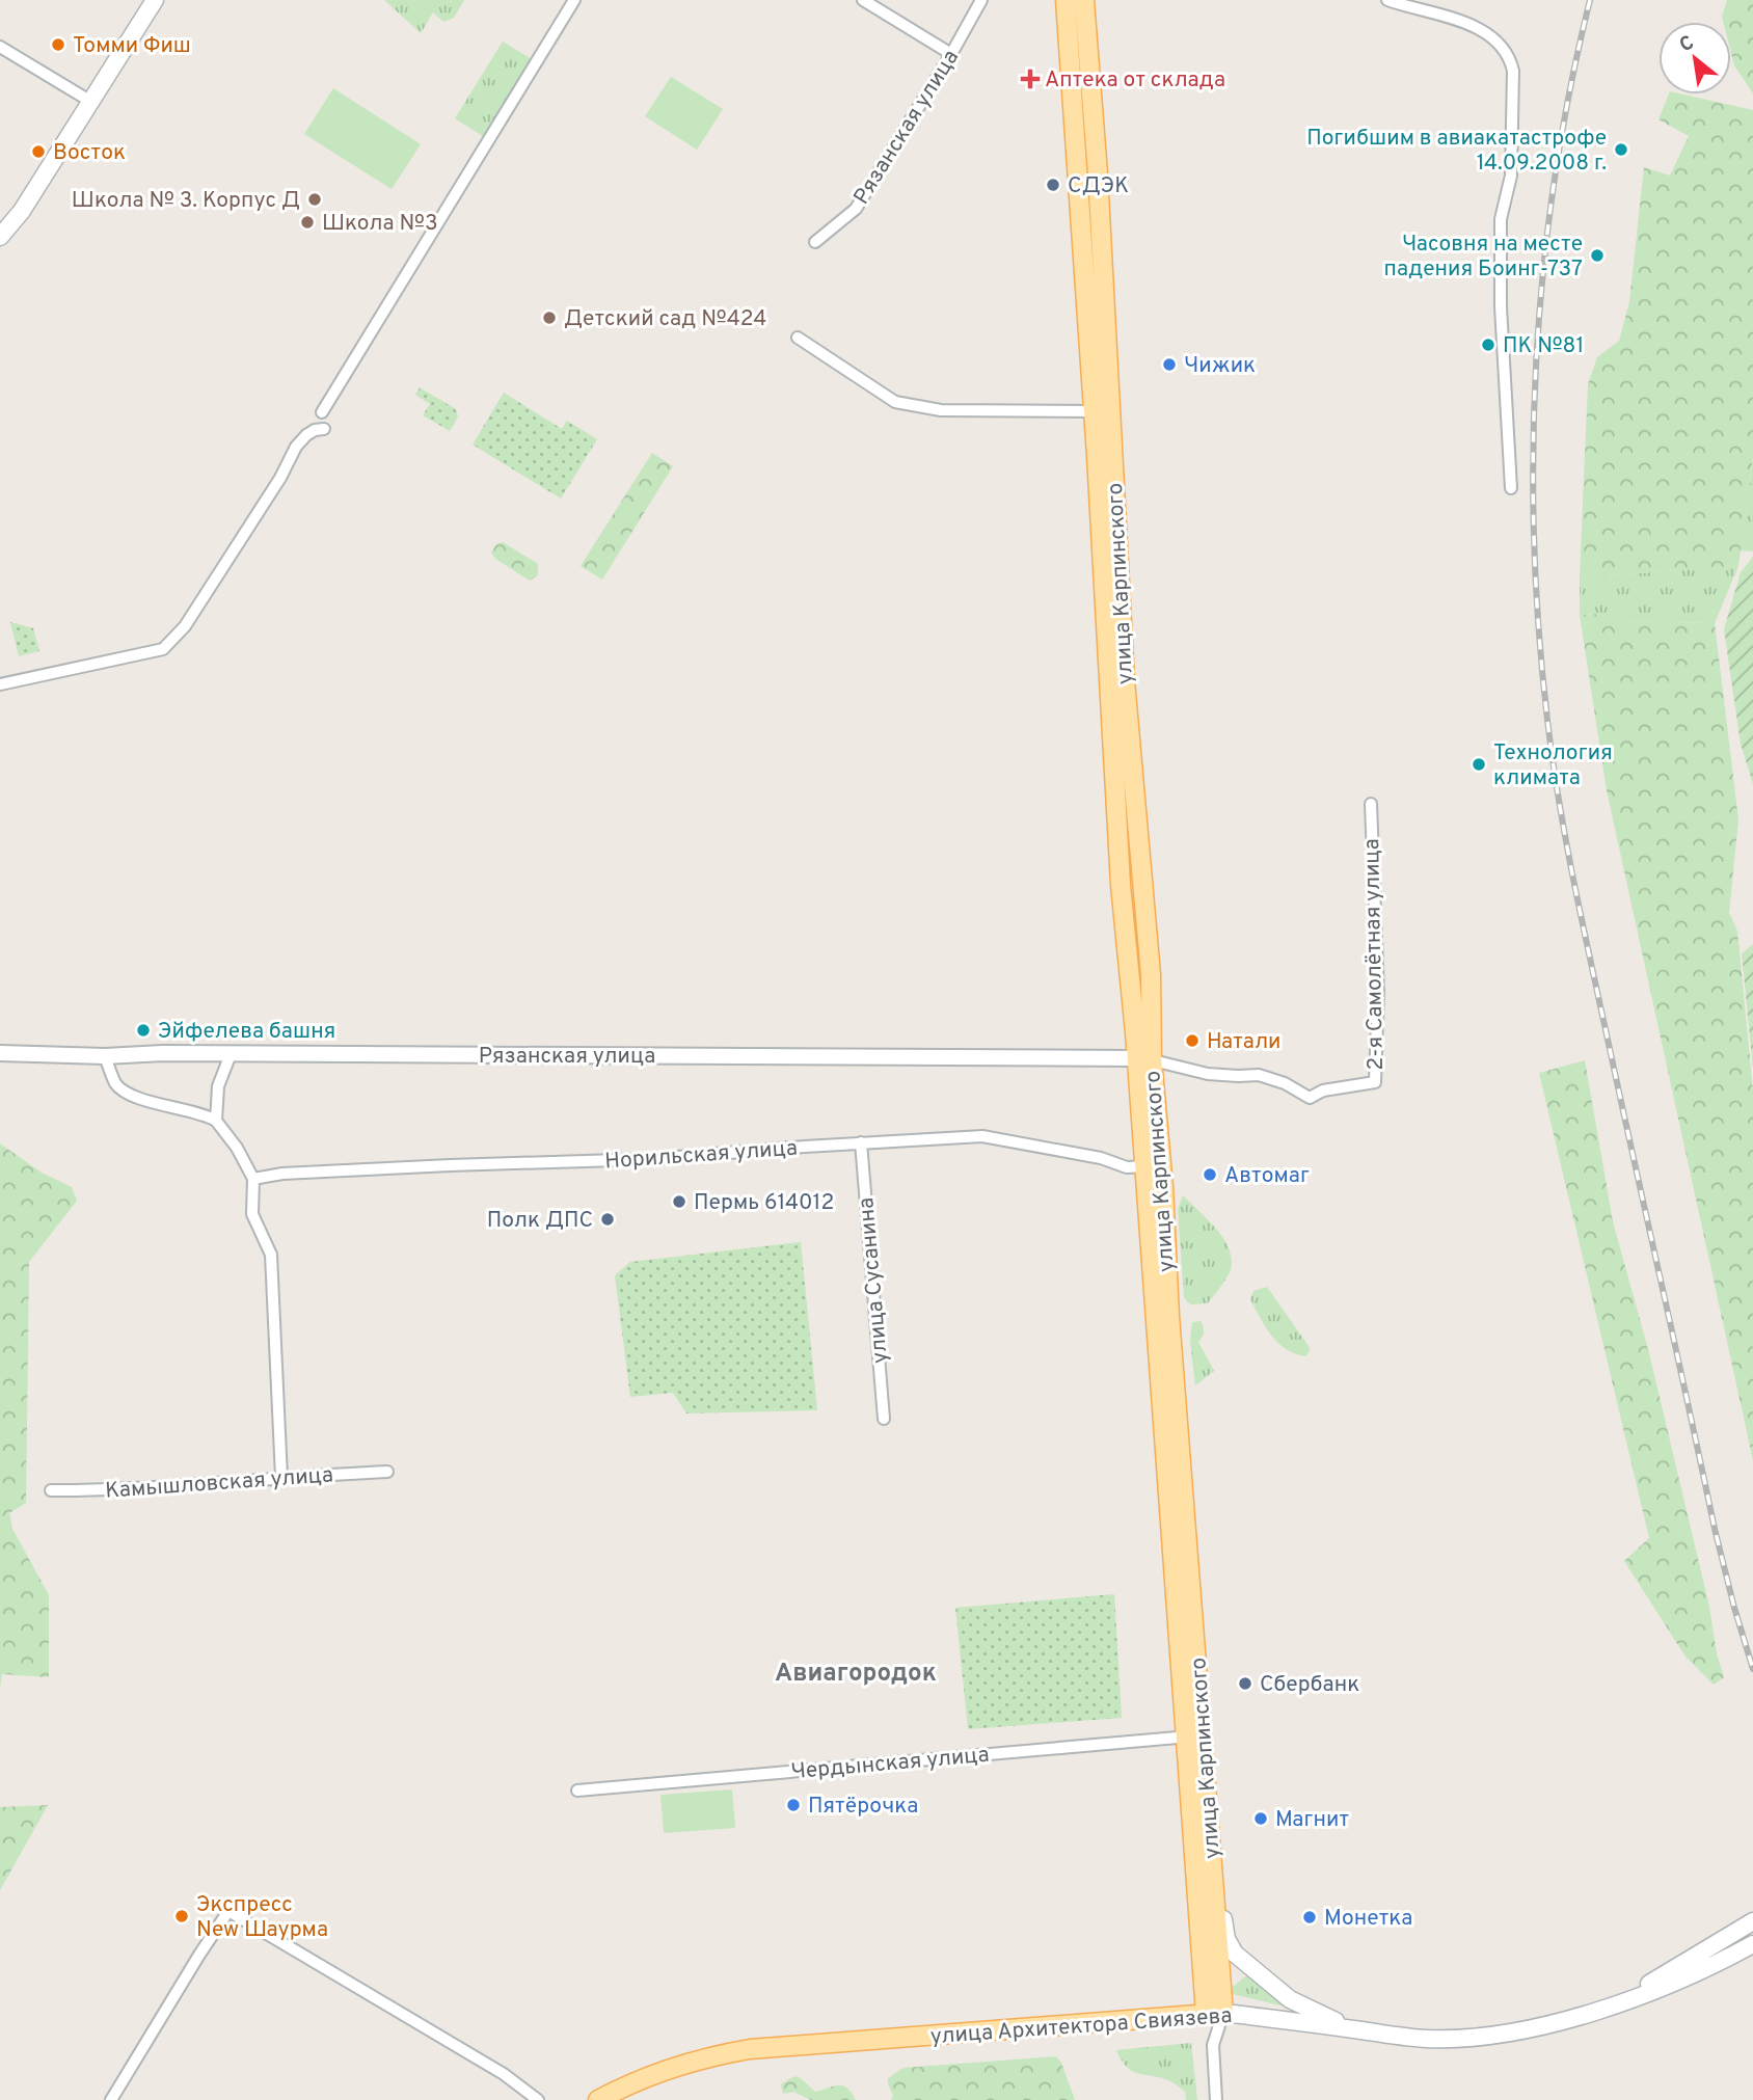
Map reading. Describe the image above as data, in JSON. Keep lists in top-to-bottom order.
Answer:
{
  "streets": {
    "main road": ["улица Карпинского", "улица Архитектора Свиязева"],
    "street": [
      "Рязанская улица",
      "2-я Самолётная улица",
      "Норильская улица",
      "улица Сусанина",
      "Камышловская улица",
      "Чердынская улица"
    ]
  },
  "crossings": [
    ["Рязанская улица", "улица Карпинского"],
    ["Рязанская улица", "2-я Самолётная улица"],
    ["улица Карпинского", "2-я Самолётная улица"],
    ["улица Карпинского", "Норильская улица"],
    ["улица Карпинского", "Чердынская улица"],
    ["улица Карпинского", "улица Архитектора Свиязева"],
    ["Норильская улица", "улица Сусанина"]
  ],
  "districts": ["Авиагородок"],
  "places": {
    "other": [
      "Томми Фиш",
      "Погибшим в авиакатастрофе 14.09.2008 г.",
      "Восток",
      "СДЭК",
      "Школа № 3. Корпус Д",
      "Школа №3",
      "Часовня на месте падения Боинг-737",
      "Детский сад №424",
      "ПК №81",
      "Чижик",
      "Технология климата",
      "Эйфелева башня",
      "Натали",
      "Автомаг",
      "Пермь 614012",
      "Полк ДПС",
      "Сбербанк",
      "Пятёрочка",
      "Магнит",
      "Экспресс New Шаурма",
      "Монетка"
    ],
    "health": ["Аптека от склада"]
  },
  "north": "top left"
}
